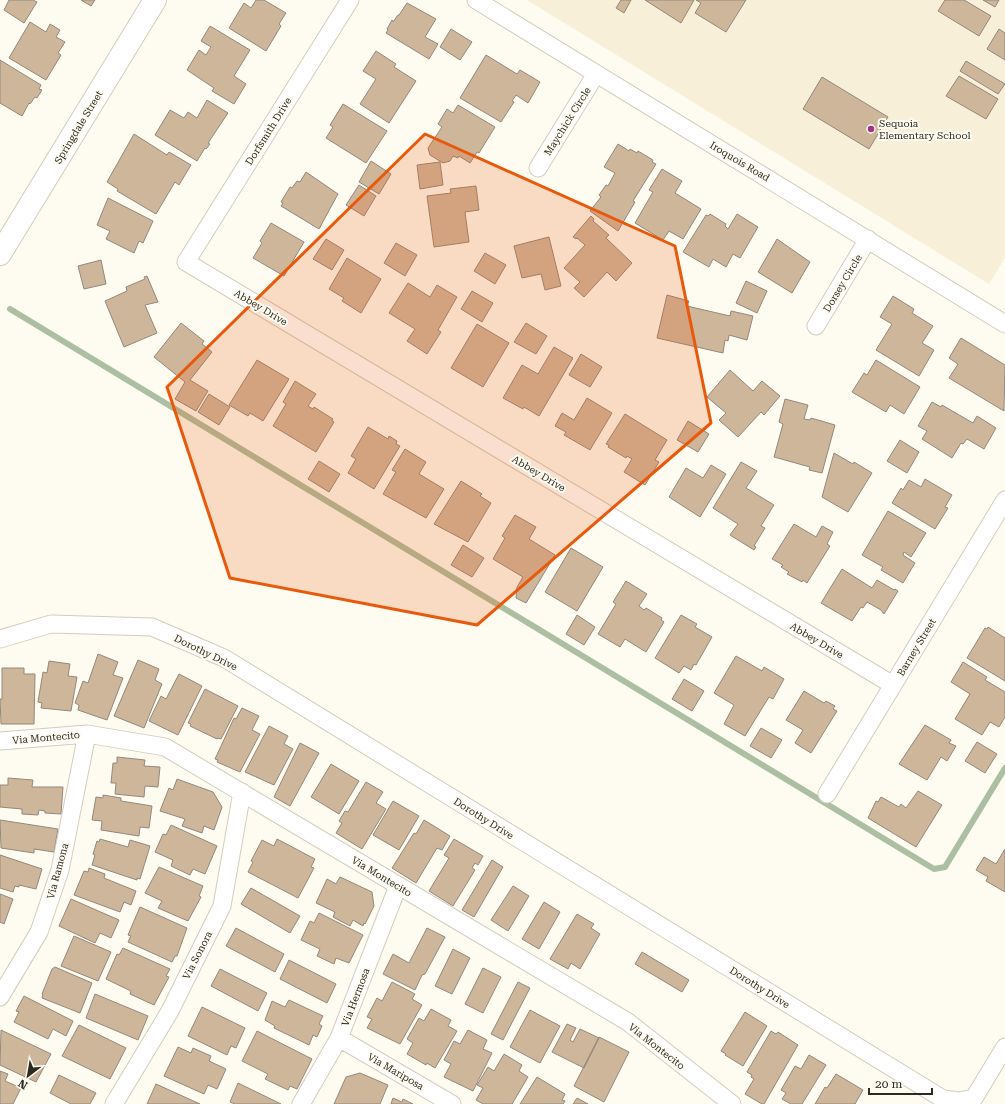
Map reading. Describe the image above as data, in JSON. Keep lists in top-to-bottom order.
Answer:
{
  "streets": {
    "main road": ["Springdale Street"],
    "street": [
      "Maychick Circle",
      "Dorfsmith Drive",
      "Iroquois Road",
      "Dorsey Circle",
      "Abbey Drive",
      "Barney Street",
      "Dorothy Drive",
      "Via Montecito",
      "Via Ramona",
      "Via Sonora",
      "Via Hermosa",
      "Via Mariposa"
    ]
  },
  "crossings": [
    ["Maychick Circle", "Iroquois Road"],
    ["Dorfsmith Drive", "Abbey Drive"],
    ["Iroquois Road", "Dorsey Circle"],
    ["Abbey Drive", "Barney Street"],
    ["Via Montecito", "Via Ramona"],
    ["Via Montecito", "Via Sonora"],
    ["Via Montecito", "Via Hermosa"],
    ["Via Hermosa", "Via Mariposa"]
  ],
  "places": ["Sequoia Elementary School"],
  "scale_bar": "20 m",
  "north": "bottom left"
}
